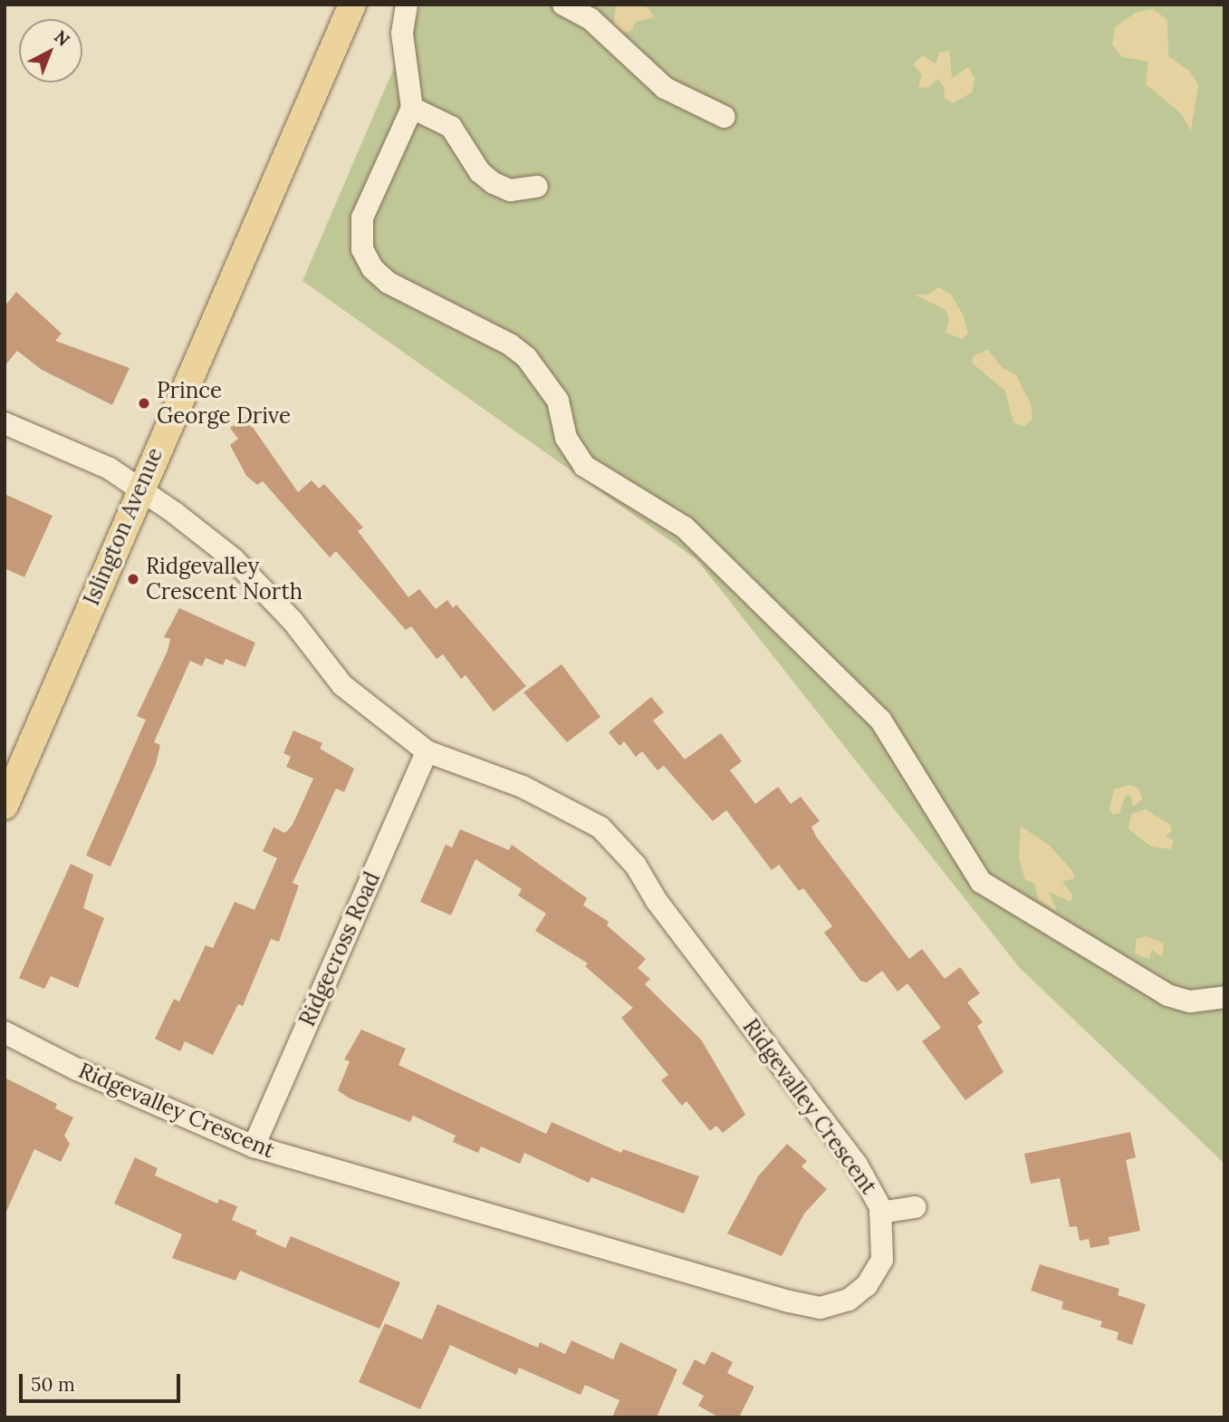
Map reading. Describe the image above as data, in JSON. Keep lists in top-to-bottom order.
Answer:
{
  "streets": {
    "main road": ["Islington Avenue"],
    "street": ["Ridgecross Road", "Ridgevalley Crescent"]
  },
  "crossings": [
    ["Islington Avenue", "Ridgevalley Crescent"],
    ["Ridgecross Road", "Ridgevalley Crescent"]
  ],
  "places": ["Prince George Drive", "Ridgevalley Crescent North"],
  "scale_bar": "50 m",
  "north": "top right"
}
